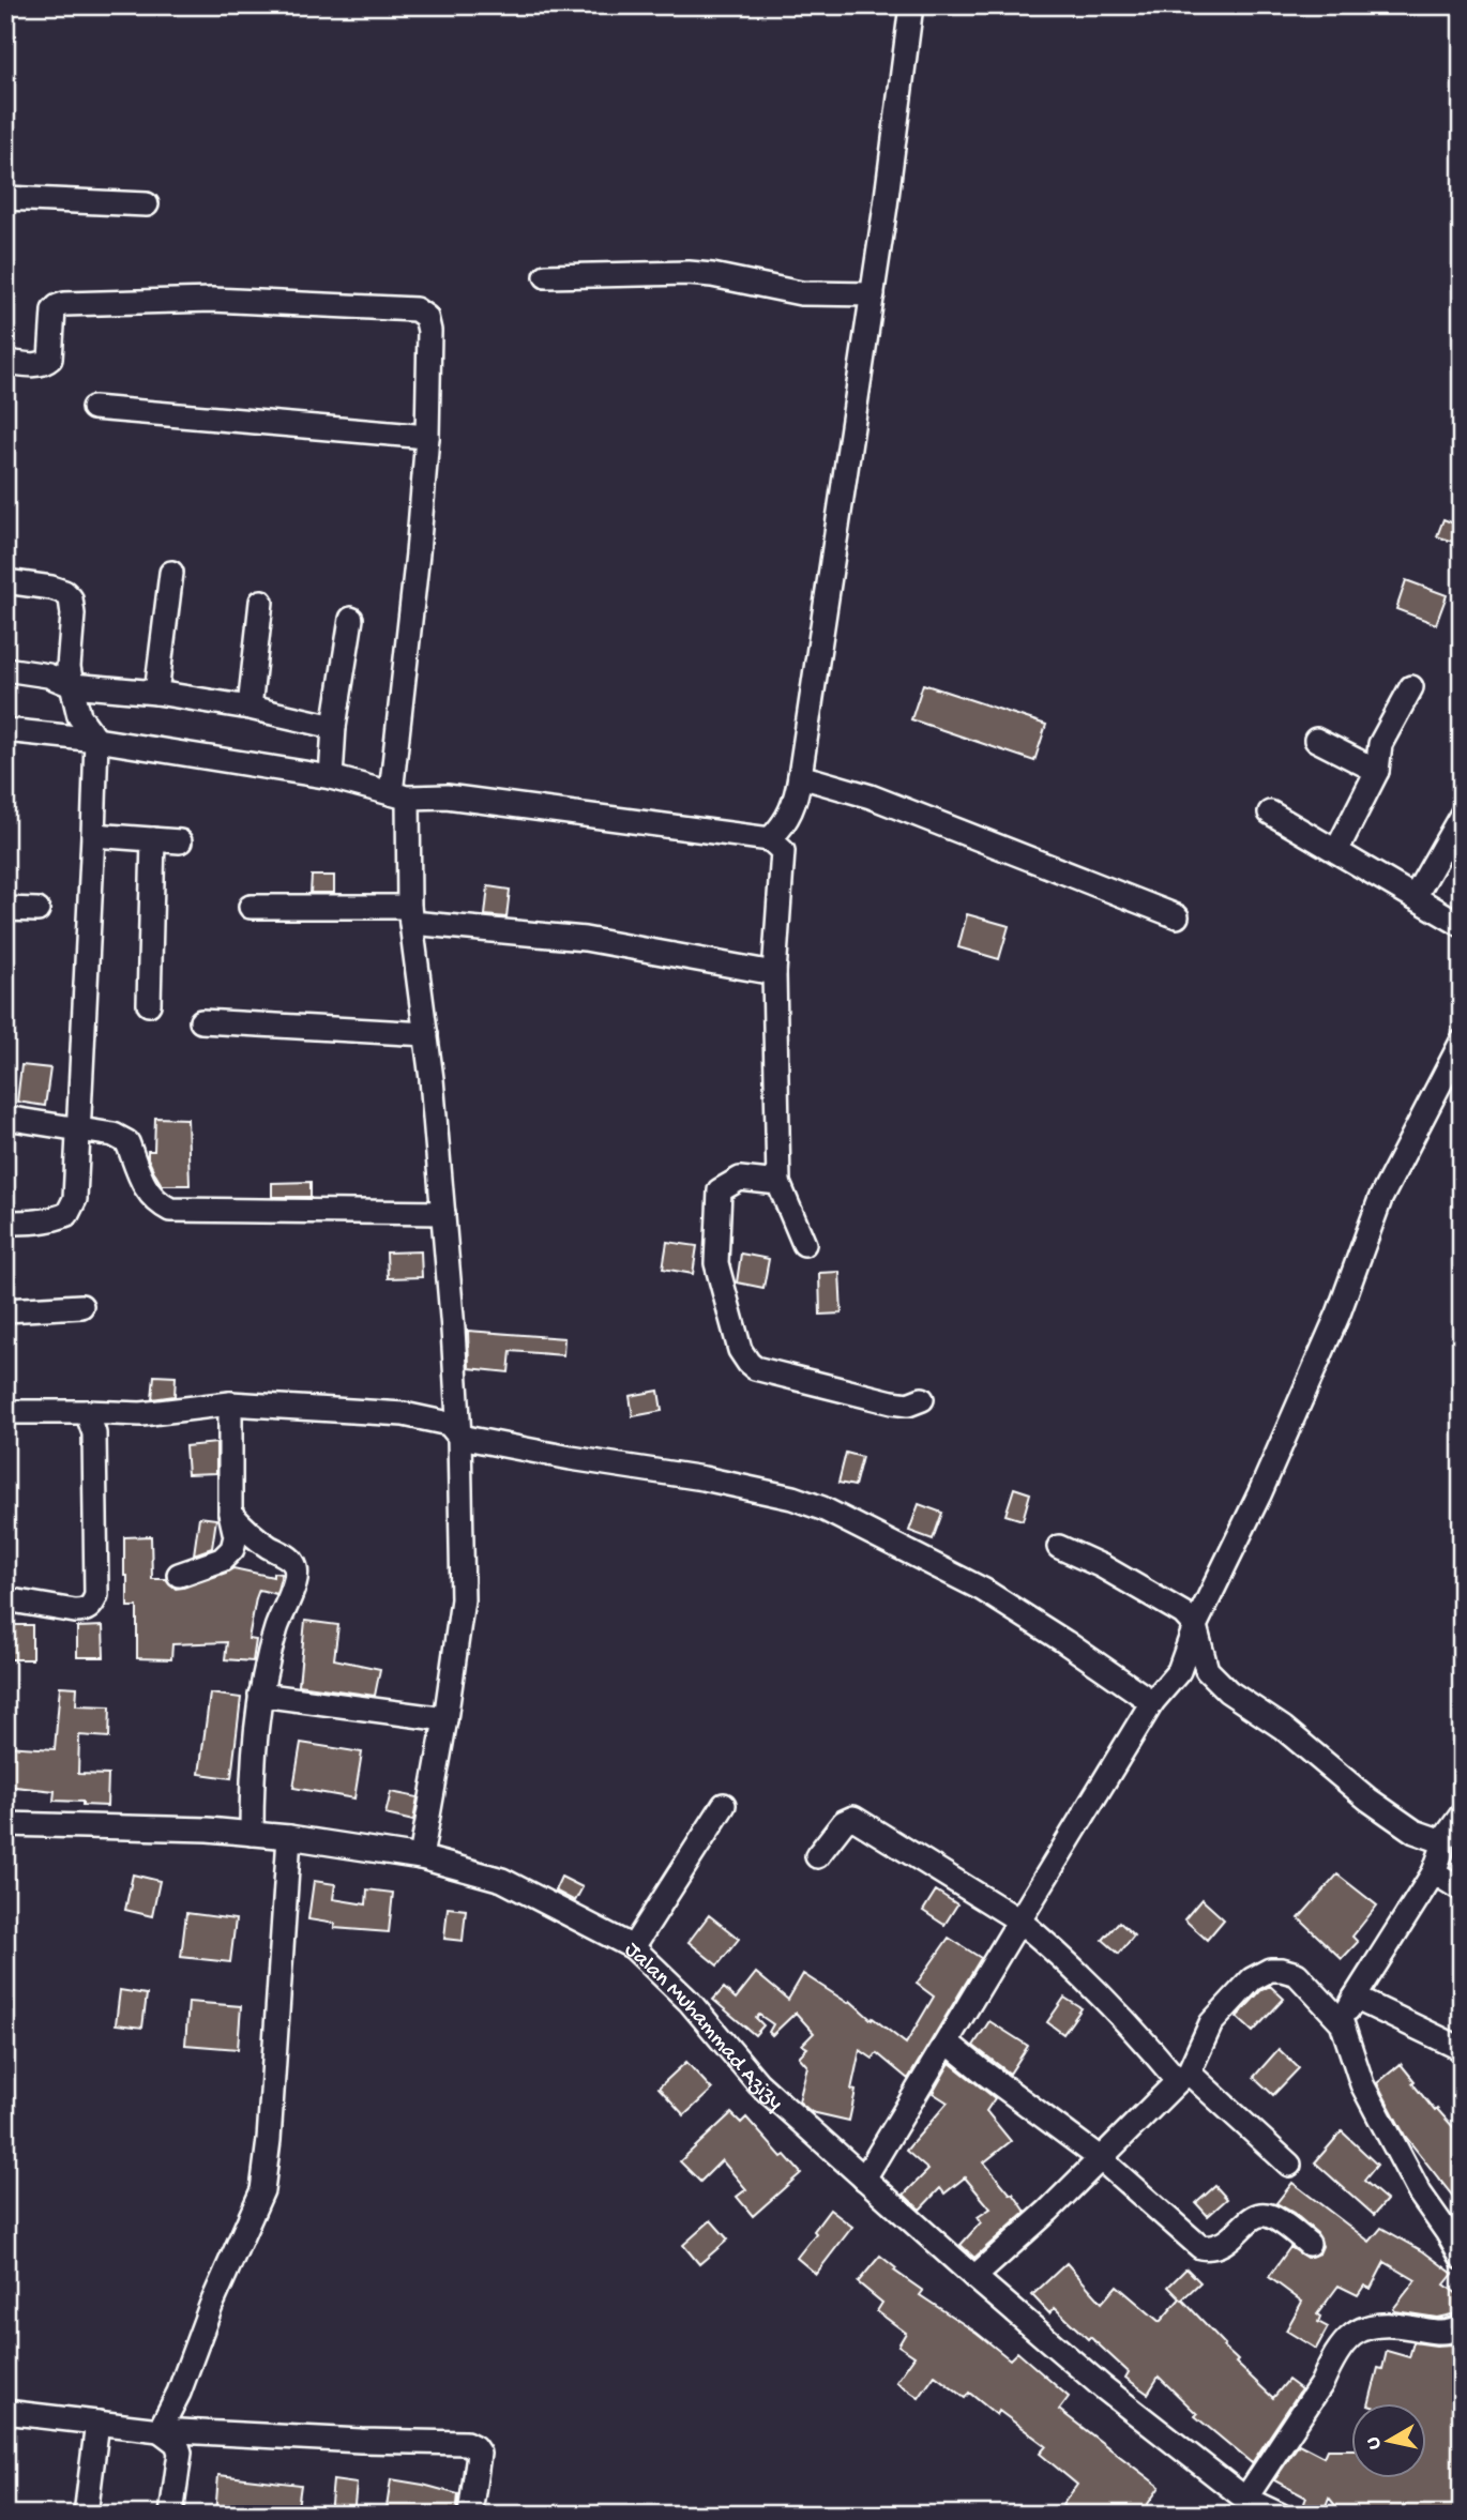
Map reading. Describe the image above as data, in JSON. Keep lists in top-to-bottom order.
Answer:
{
  "streets": {
    "street": ["Jalan Muhammad Azizy"]
  },
  "north": "left"
}
